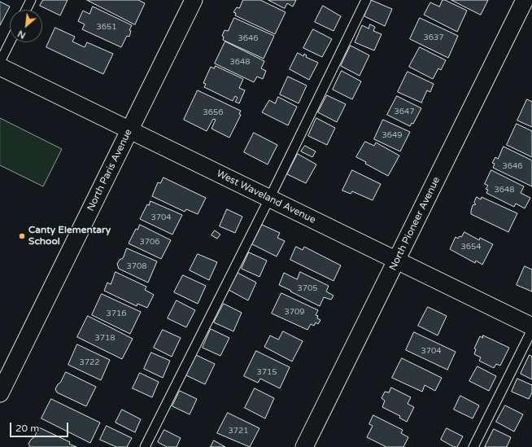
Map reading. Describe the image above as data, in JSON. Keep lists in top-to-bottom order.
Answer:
{
  "streets": {
    "street": ["North Paris Avenue", "West Waveland Avenue", "North Pioneer Avenue"]
  },
  "crossings": [
    ["North Paris Avenue", "West Waveland Avenue"],
    ["West Waveland Avenue", "North Pioneer Avenue"]
  ],
  "places": ["Canty Elementary School"],
  "house_numbers": [
    "3651",
    "3637",
    "3646",
    "3648",
    "3647",
    "3656",
    "3649",
    "3646",
    "3648",
    "3704",
    "3706",
    "3654",
    "3708",
    "3705",
    "3709",
    "3716",
    "3718",
    "3704",
    "3722",
    "3715",
    "3721"
  ],
  "scale_bar": "20 m",
  "north": "bottom left"
}
